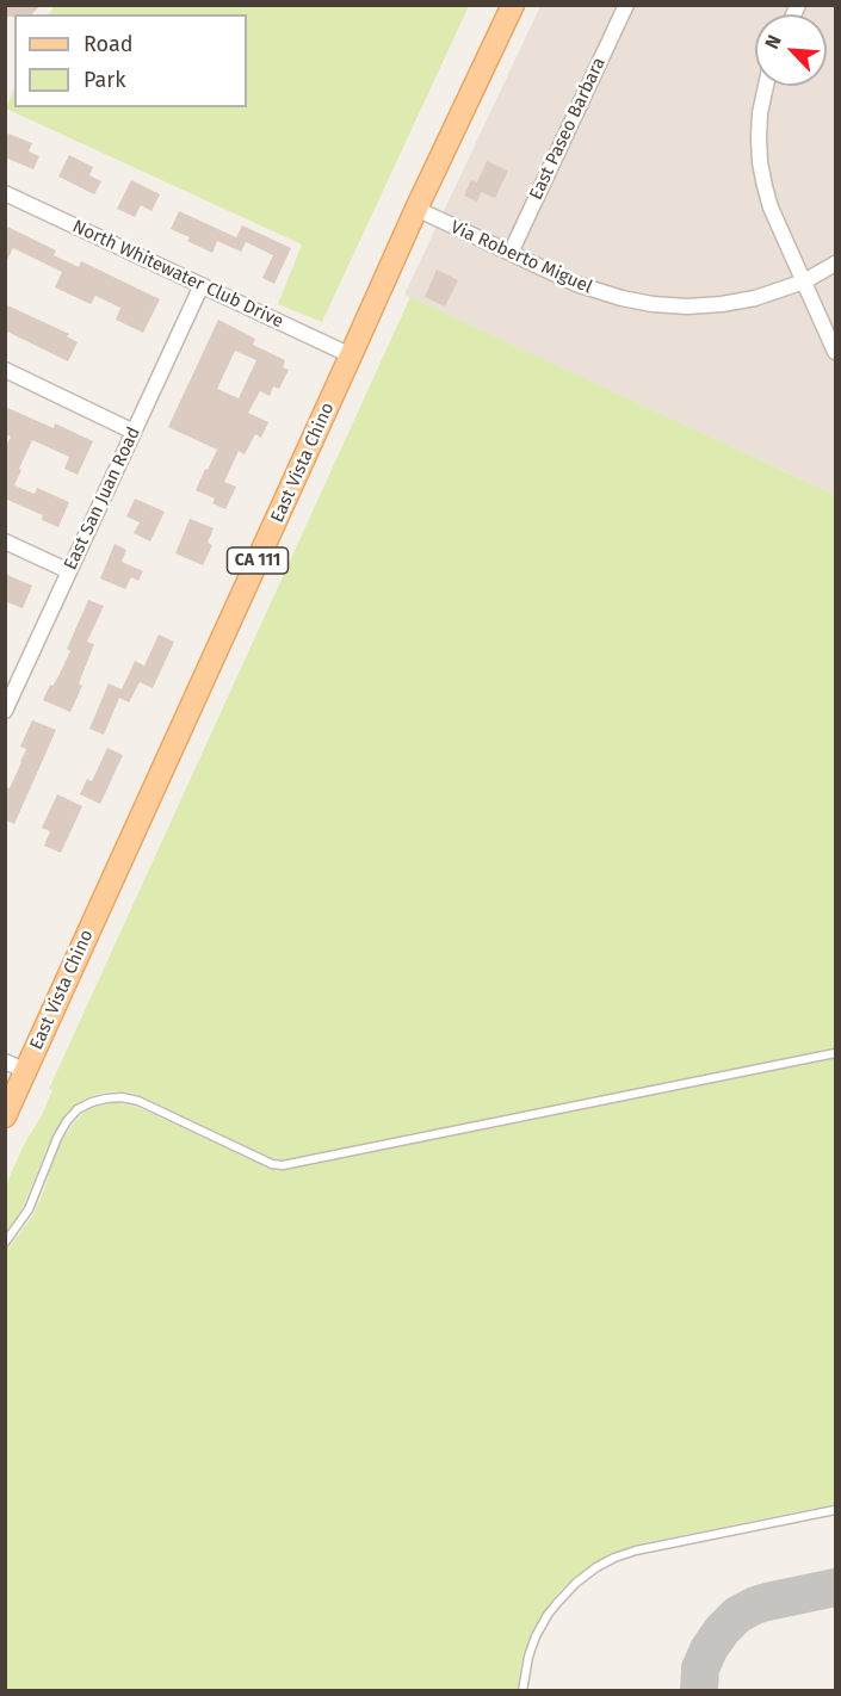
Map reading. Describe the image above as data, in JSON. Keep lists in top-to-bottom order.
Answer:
{
  "streets": {
    "main road": ["East Vista Chino", "CA 111"],
    "street": [
      "East Paseo Barbara",
      "Via Roberto Miguel",
      "North Whitewater Club Drive",
      "East San Juan Road"
    ]
  },
  "crossings": [
    ["East Paseo Barbara", "Via Roberto Miguel"],
    ["Via Roberto Miguel", "East Vista Chino"],
    ["North Whitewater Club Drive", "East Vista Chino"],
    ["North Whitewater Club Drive", "East San Juan Road"]
  ],
  "legend": ["Road", "Park"],
  "north": "top left"
}
